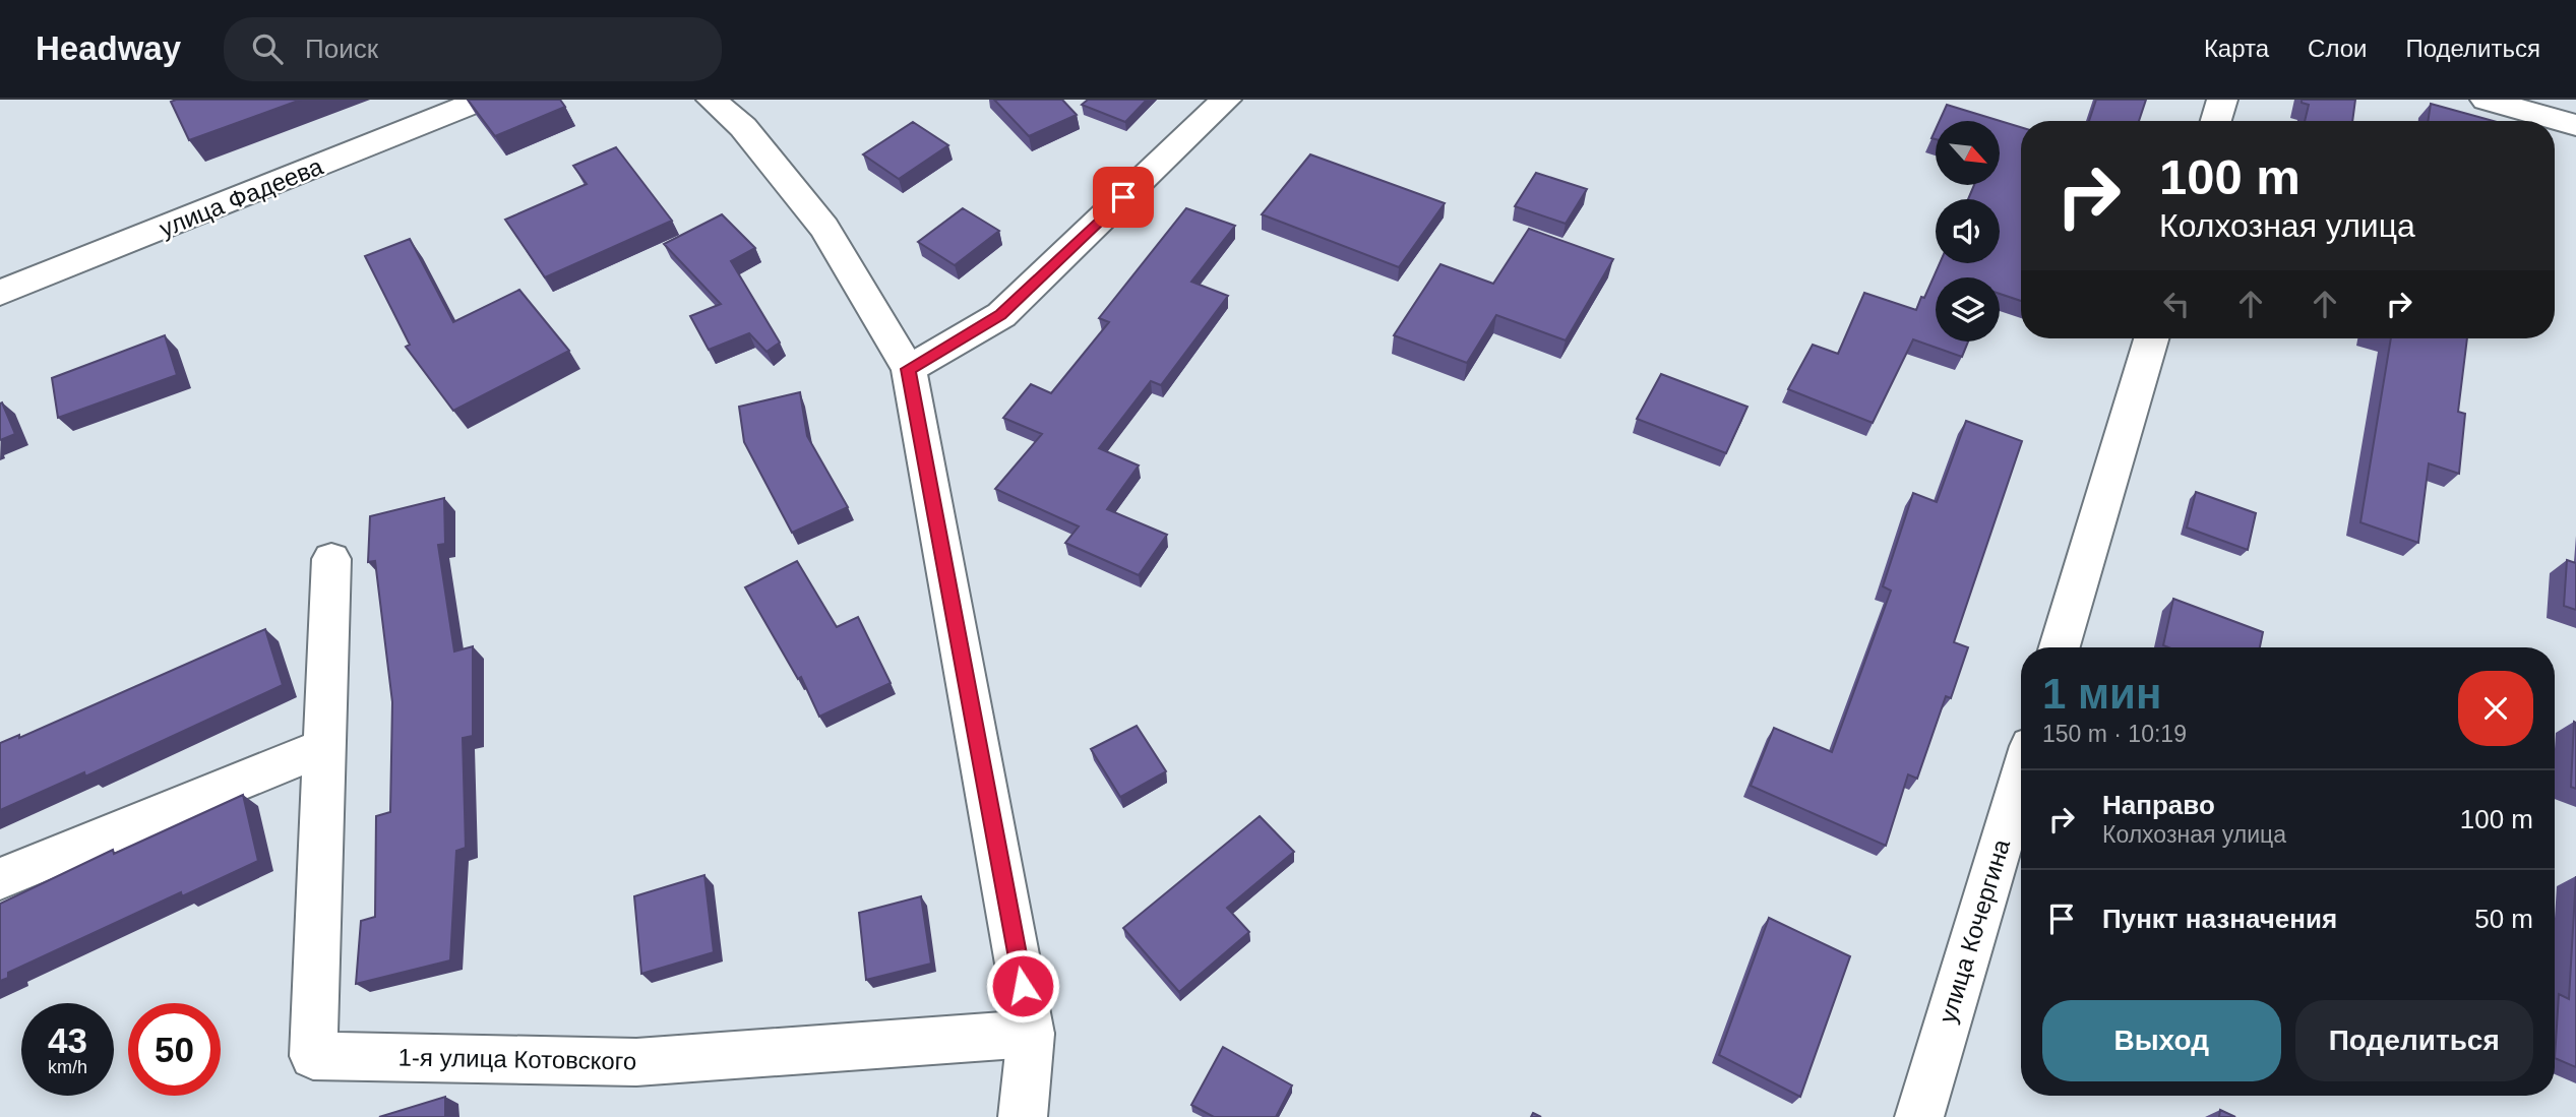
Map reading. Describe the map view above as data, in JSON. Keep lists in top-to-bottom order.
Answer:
{
  "streets": {
    "street": ["улица Фадеева", "улица Кочергина", "1-я улица Котовского"]
  },
  "north": "bottom right",
  "page": {
    "header": "Headway",
    "search": "Поиск",
    "nav": ["Карта", "Слои", "Поделиться"],
    "turn": ["100 m", "Колхозная улица"],
    "heading": ["1 мин", "150 m · 10:19"],
    "list": [
      {
        "name": "Направо",
        "note": "Колхозная улица",
        "value": "100 m"
      },
      {
        "name": "Пункт назначения",
        "value": "50 m"
      }
    ],
    "buttons": ["Выход", "Поделиться"],
    "speed": "43 km/h",
    "limit": "50"
  }
}
